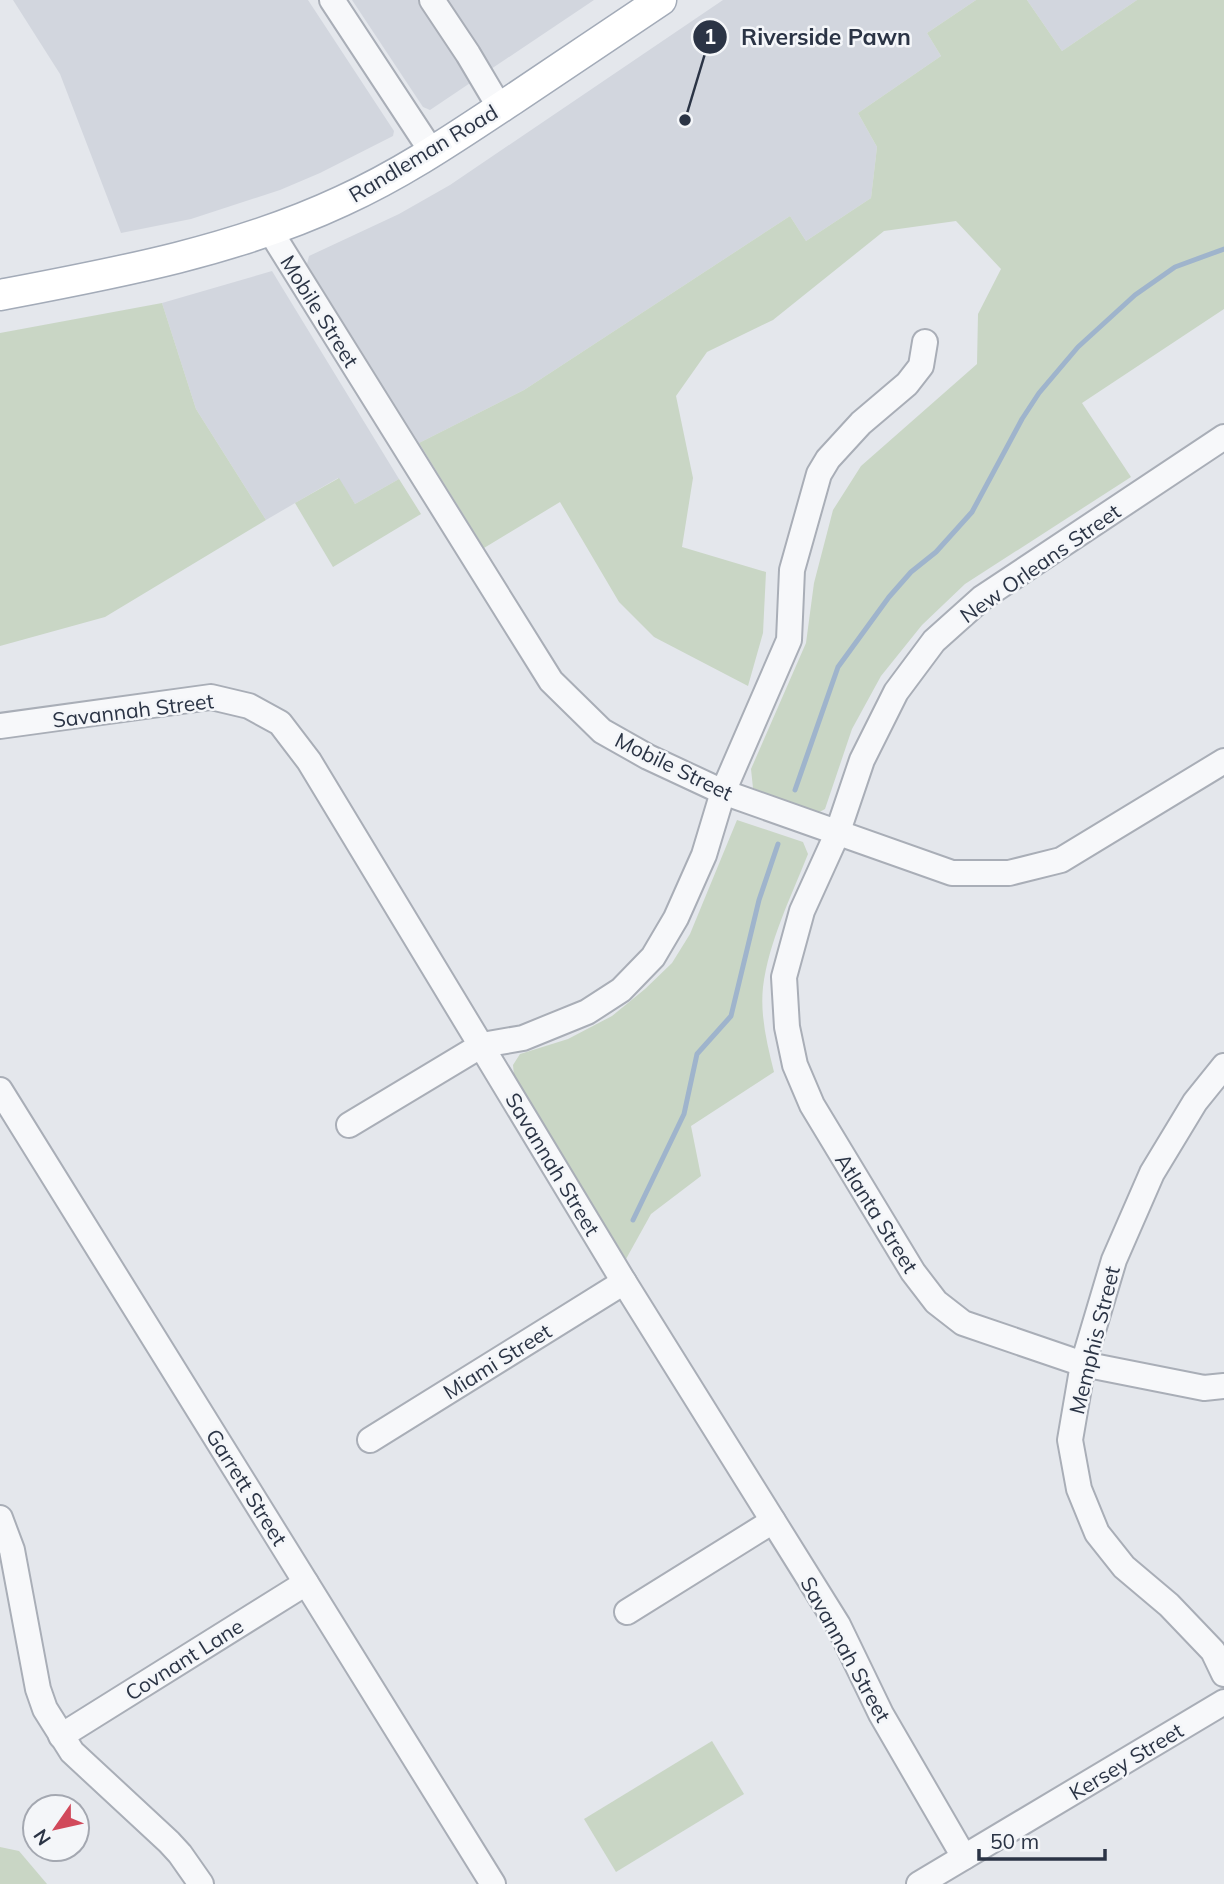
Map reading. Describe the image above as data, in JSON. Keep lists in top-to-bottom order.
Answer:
{
  "streets": {
    "main road": ["Randleman Road"],
    "street": [
      "Mobile Street",
      "New Orleans Street",
      "Savannah Street",
      "Atlanta Street",
      "Memphis Street",
      "Miami Street",
      "Garrett Street",
      "Covnant Lane",
      "Kersey Street"
    ]
  },
  "crossings": [
    ["Randleman Road", "Mobile Street"],
    ["Mobile Street", "New Orleans Street"],
    ["Mobile Street", "Atlanta Street"],
    ["New Orleans Street", "Atlanta Street"],
    ["Savannah Street", "Miami Street"],
    ["Savannah Street", "Kersey Street"],
    ["Atlanta Street", "Memphis Street"],
    ["Garrett Street", "Covnant Lane"]
  ],
  "places": ["Riverside Pawn"],
  "scale_bar": "50 m",
  "north": "bottom left"
}
